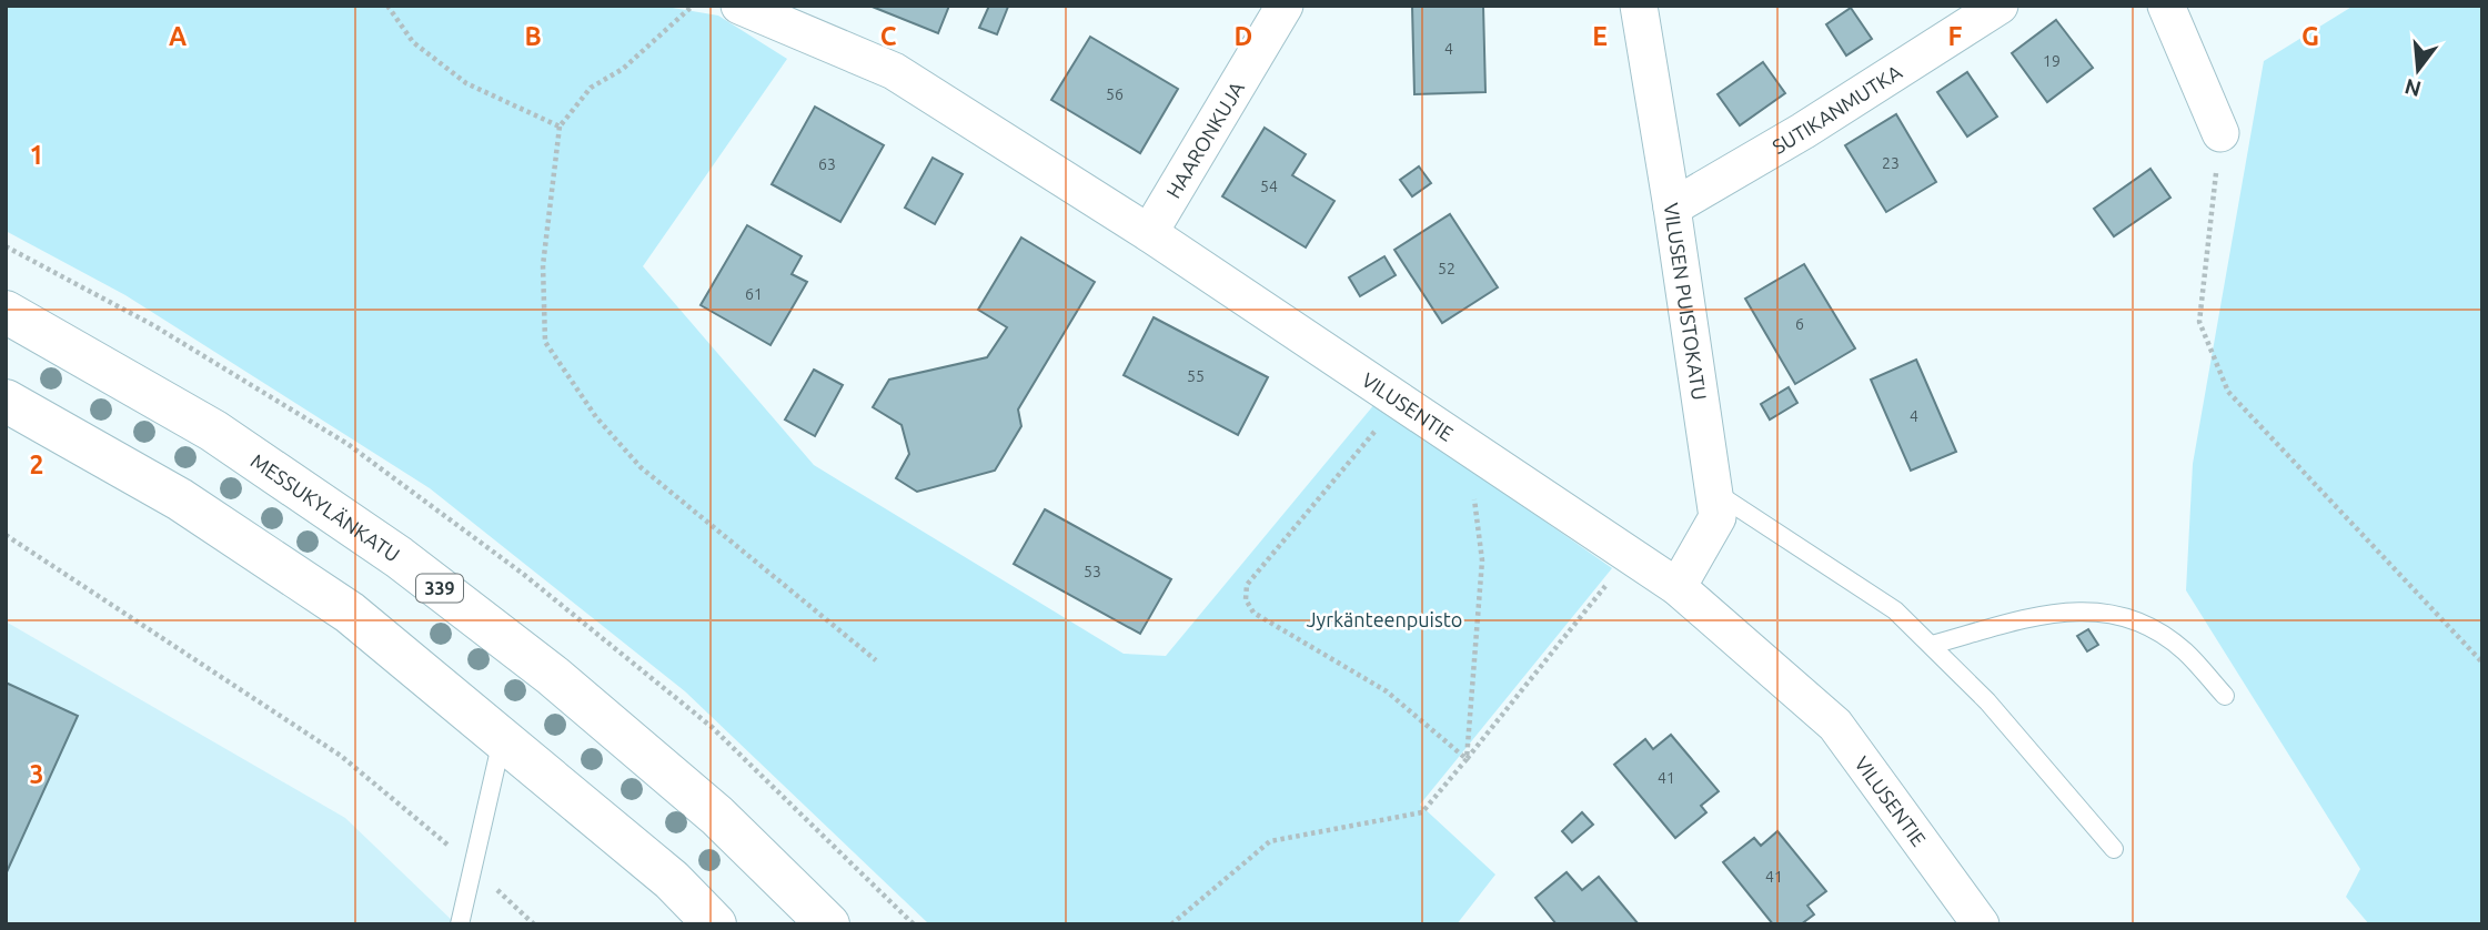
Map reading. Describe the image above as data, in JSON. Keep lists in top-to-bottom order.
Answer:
{
  "streets": {
    "main road": ["MESSUKYLÄNKATU", "339"],
    "street": [
      "SUTIKANMUTKA",
      "HAARONKUJA",
      "VILUSEN PUISTOKATU",
      "VILUSENTIE"
    ]
  },
  "crossings": [
    ["SUTIKANMUTKA", "VILUSEN PUISTOKATU"],
    ["HAARONKUJA", "VILUSENTIE"],
    ["VILUSEN PUISTOKATU", "VILUSENTIE"]
  ],
  "parks": ["Jyrkänteenpuisto"],
  "house_numbers": [
    "4",
    "19",
    "56",
    "23",
    "63",
    "54",
    "52",
    "61",
    "6",
    "55",
    "4",
    "53",
    "41",
    "41"
  ],
  "north": "bottom",
  "grid": {
    "columns": [
      "A",
      "B",
      "C",
      "D",
      "E",
      "F",
      "G"
    ],
    "rows": ["1", "2", "3"]
  }
}
